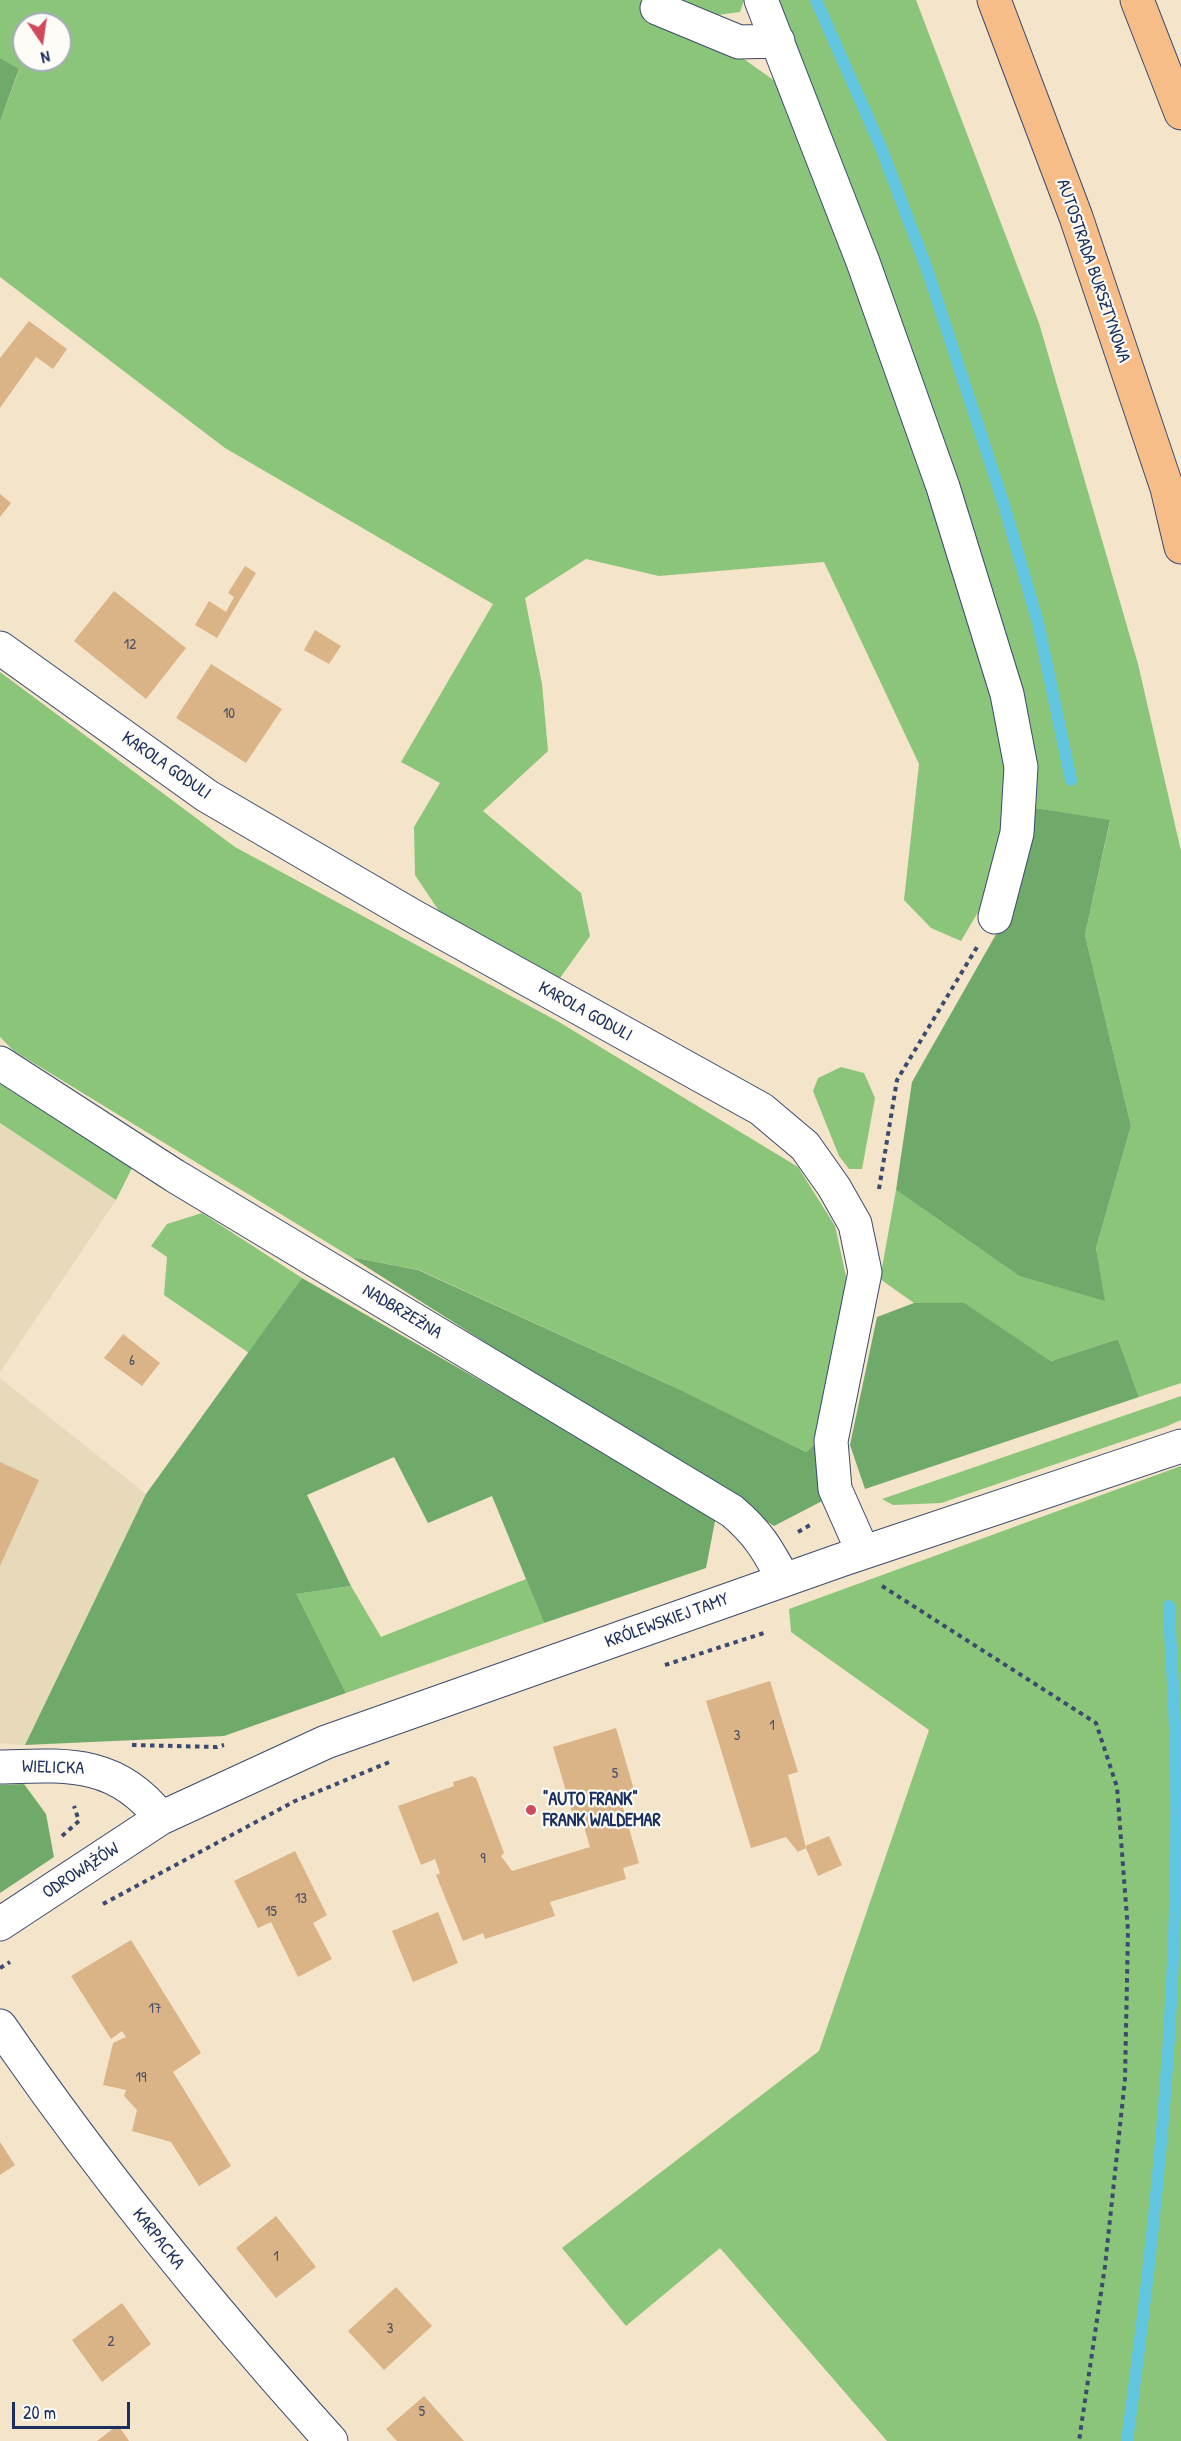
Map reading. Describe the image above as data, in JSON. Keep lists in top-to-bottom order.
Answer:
{
  "streets": {
    "highway": ["AUTOSTRADA BURSZTYNOWA"],
    "street": [
      "KAROLA GODULI",
      "NADBRZEŻNA",
      "KRÓLEWSKIEJ TAMY",
      "WIELICKA",
      "ODROWĄŻÓW",
      "KARPACKA"
    ]
  },
  "crossings": [
    ["KAROLA GODULI", "KRÓLEWSKIEJ TAMY"],
    ["NADBRZEŻNA", "KRÓLEWSKIEJ TAMY"],
    ["KRÓLEWSKIEJ TAMY", "WIELICKA"],
    ["KRÓLEWSKIEJ TAMY", "ODROWĄŻÓW"],
    ["WIELICKA", "ODROWĄŻÓW"]
  ],
  "places": ["\"AUTO FRANK\" FRANK WALDEMAR"],
  "house_numbers": [
    "12",
    "10",
    "6",
    "1",
    "3",
    "5",
    "9",
    "13",
    "15",
    "17",
    "19",
    "1",
    "3",
    "2",
    "5"
  ],
  "scale_bar": "20 m",
  "north": "bottom"
}
